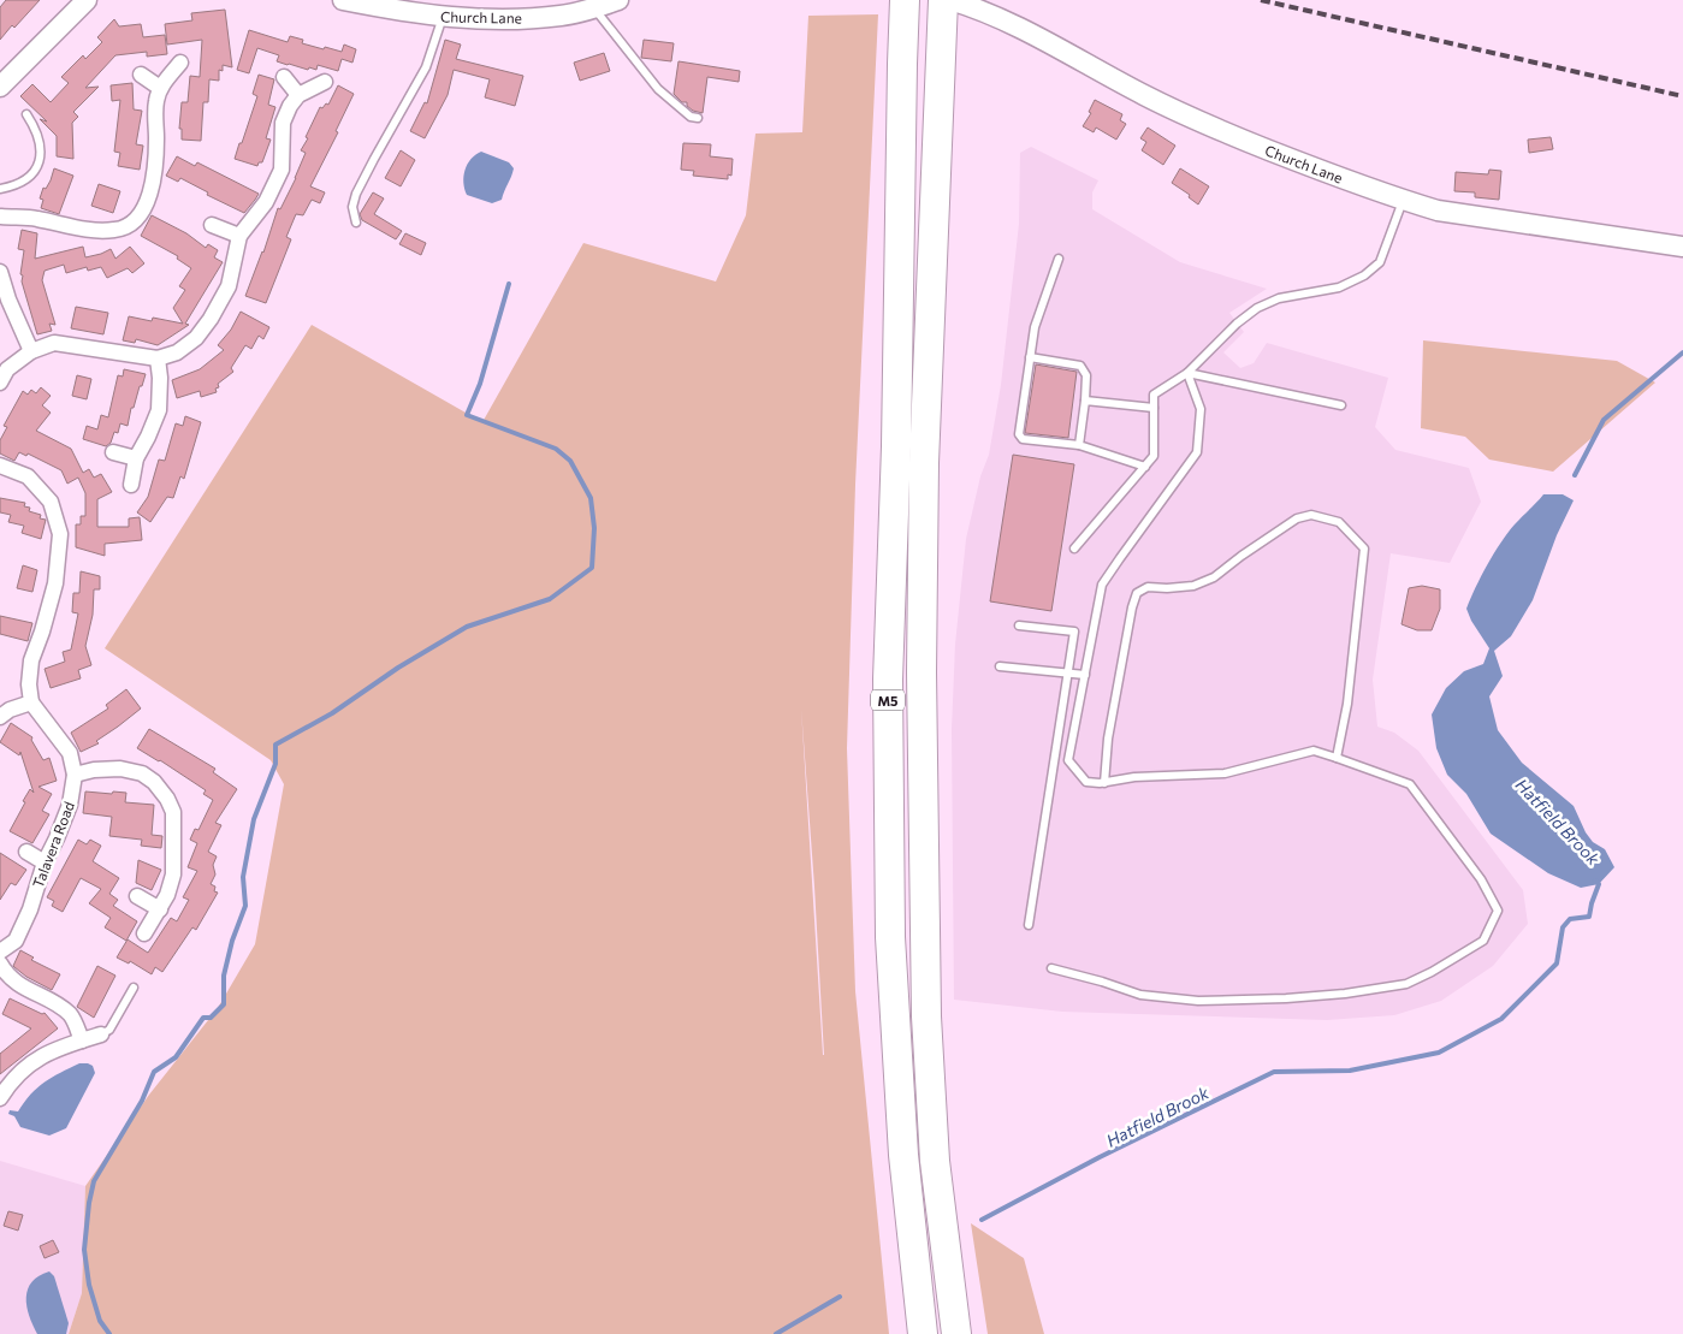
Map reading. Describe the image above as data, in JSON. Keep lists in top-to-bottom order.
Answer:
{
  "streets": {
    "highway": ["M5"],
    "street": ["Church Lane", "Talavera Road"]
  },
  "water": ["Hatfield Brook"]
}
